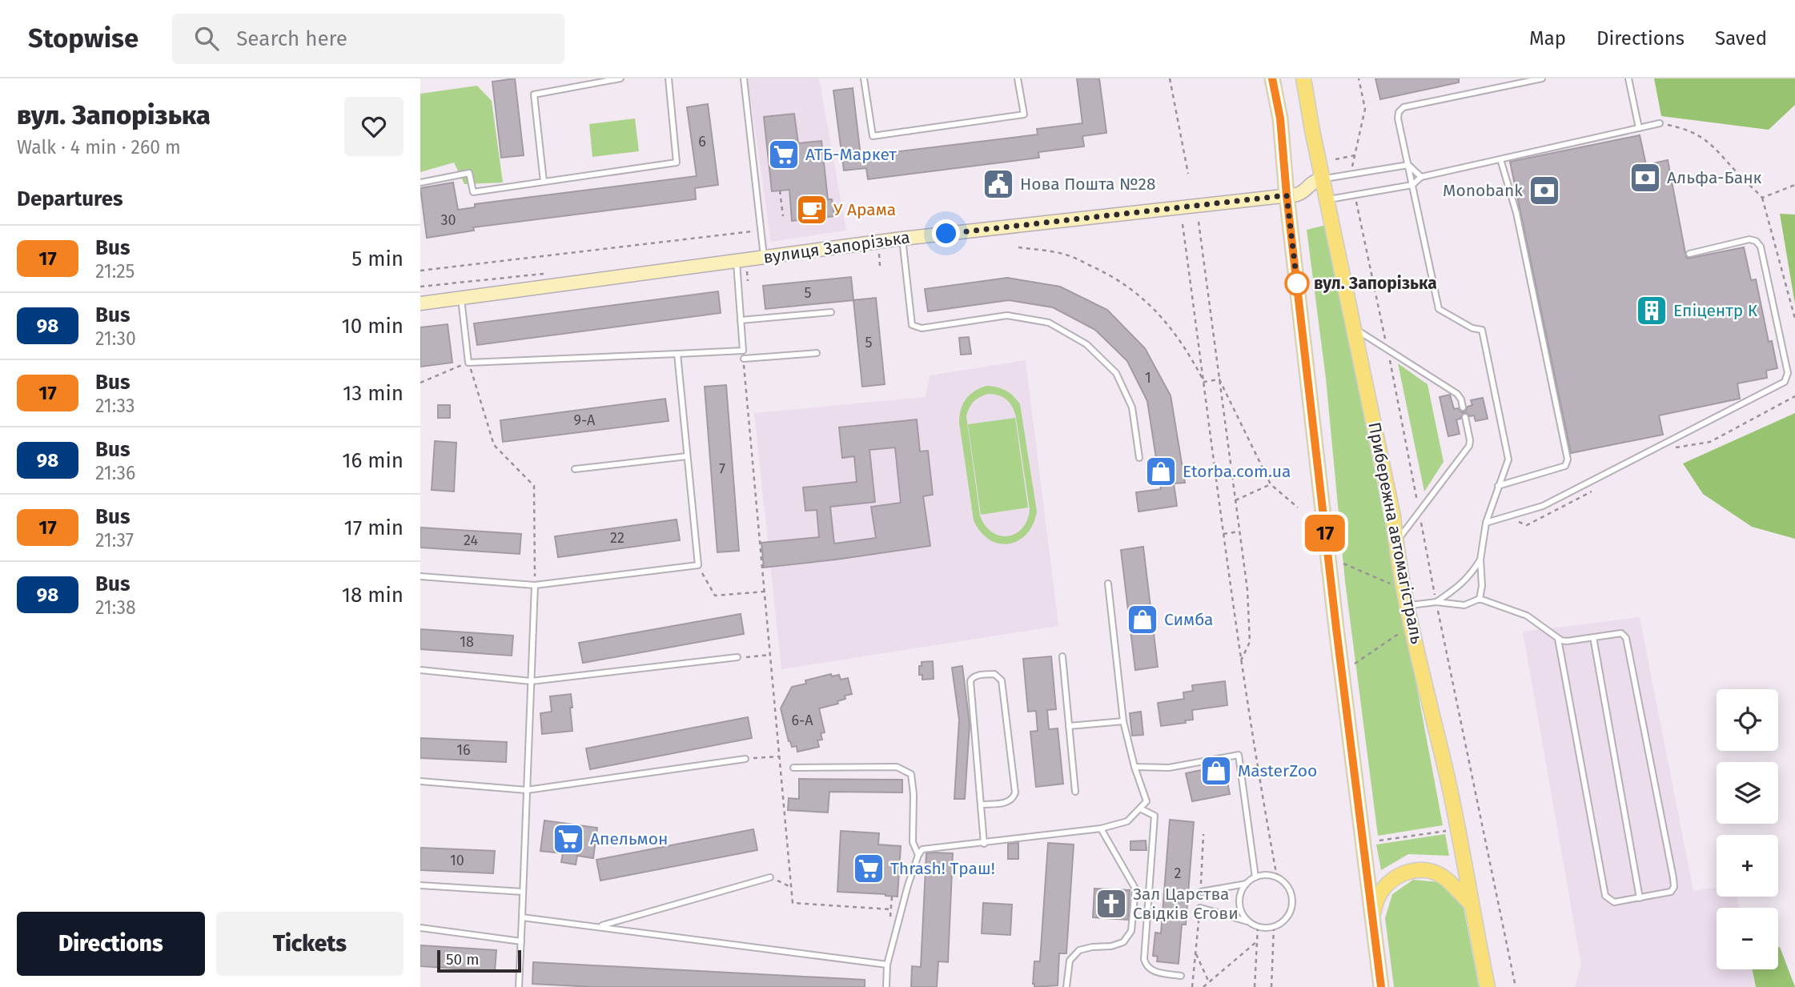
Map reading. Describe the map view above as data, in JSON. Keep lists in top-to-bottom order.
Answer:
{
  "streets": {
    "main road": ["Прибережна автомагістраль"],
    "street": ["вулиця Запорізька"]
  },
  "places": {
    "supermarket": ["АТБ-Маркет", "Апельмон", "Thrash! Траш!"],
    "bank": ["Альфа-Банк", "Monobank"],
    "public building": ["Нова Пошта №28"],
    "cafe": ["У Арама"],
    "other": ["вул. Запорізька"],
    "building": ["Епіцентр К"],
    "shop": ["Etorba.com.ua", "Симба", "MasterZoo"],
    "church": ["Зал Царства Свідків Єгови"]
  },
  "lines": ["bus line 17"],
  "house_numbers": [
    "6",
    "30",
    "5",
    "5",
    "1",
    "9-А",
    "7",
    "22",
    "24",
    "18",
    "6-А",
    "16",
    "10",
    "2"
  ],
  "scale_bar": "50 m",
  "page": {
    "header": "Stopwise",
    "search": "Search here",
    "nav": ["Map", "Directions", "Saved"],
    "heading": [
      ["вул. Запорізька", "Walk · 4 min · 260 m"],
      "Departures"
    ],
    "on_map": "17",
    "list": [
      {
        "mark": "17",
        "name": "Bus",
        "note": "21:25",
        "value": "5 min"
      },
      {
        "mark": "98",
        "name": "Bus",
        "note": "21:30",
        "value": "10 min"
      },
      {
        "mark": "17",
        "name": "Bus",
        "note": "21:33",
        "value": "13 min"
      },
      {
        "mark": "98",
        "name": "Bus",
        "note": "21:36",
        "value": "16 min"
      },
      {
        "mark": "17",
        "name": "Bus",
        "note": "21:37",
        "value": "17 min"
      },
      {
        "mark": "98",
        "name": "Bus",
        "note": "21:38",
        "value": "18 min"
      }
    ],
    "map_buttons": ["+", "−"],
    "buttons": ["Directions", "Tickets"],
    "scale": "50 m"
  }
}
